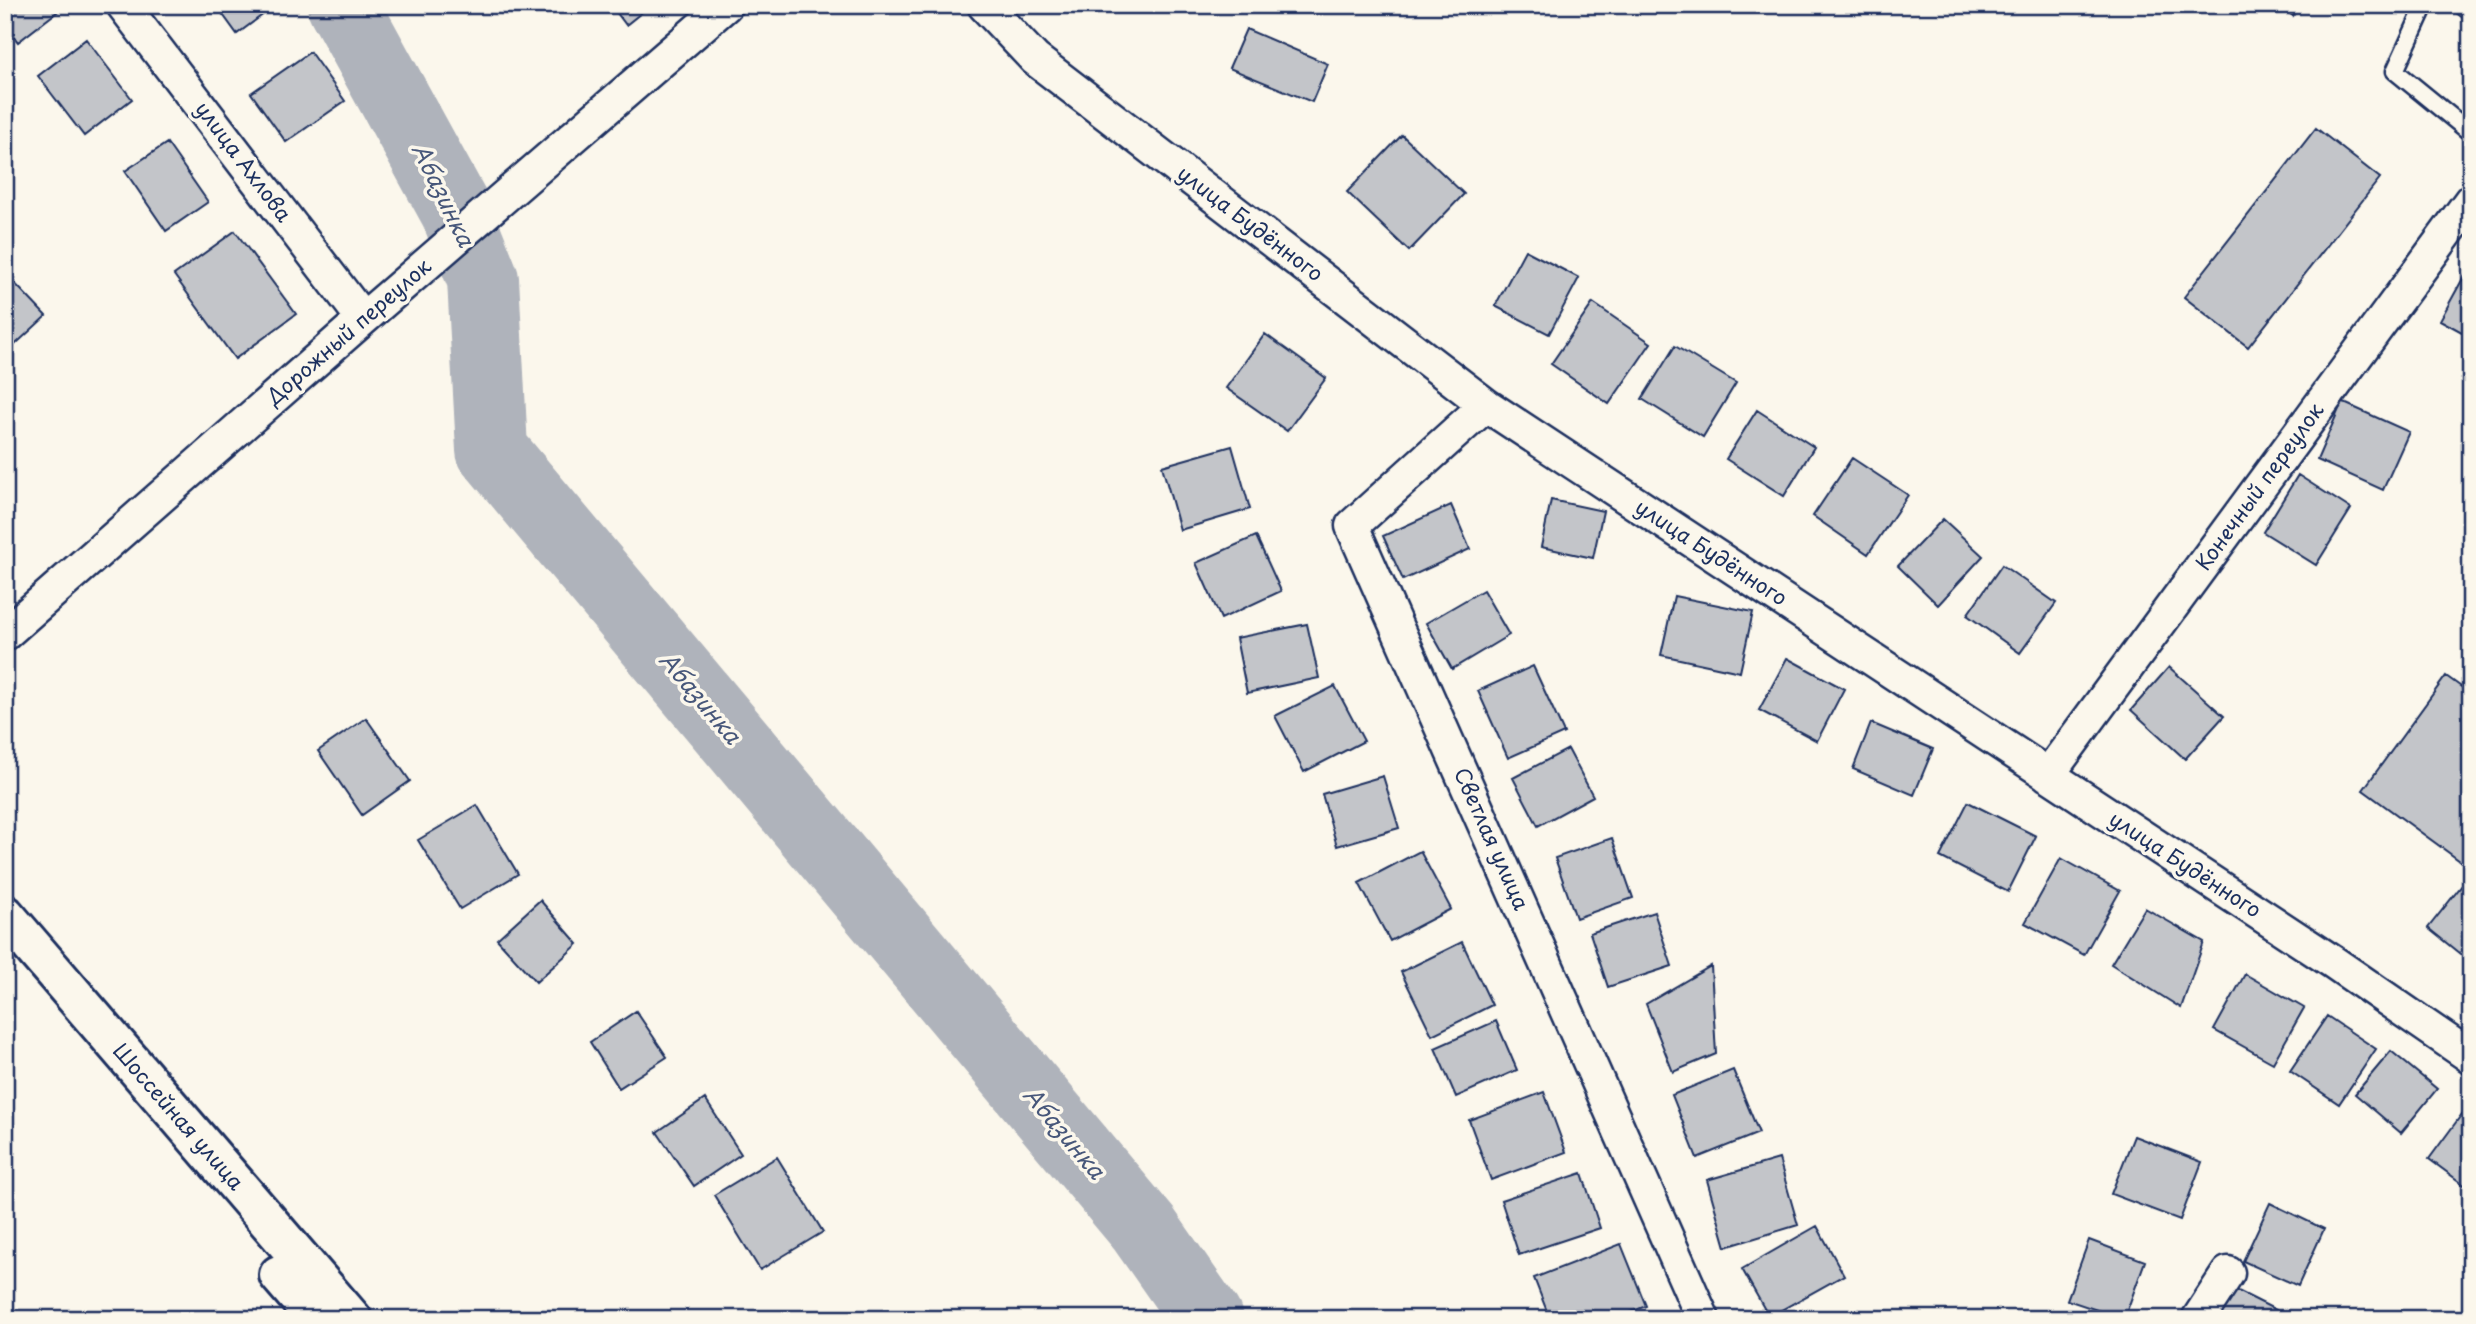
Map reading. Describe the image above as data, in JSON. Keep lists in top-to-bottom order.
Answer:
{
  "streets": {
    "main road": ["Шоссейная улица"],
    "street": [
      "улица Ахлова",
      "улица Будённого",
      "Дорожный переулок",
      "Конечный переулок",
      "Светлая улица"
    ]
  },
  "crossings": [
    ["улица Ахлова", "Дорожный переулок"],
    ["улица Будённого", "Конечный переулок"],
    ["улица Будённого", "Светлая улица"]
  ],
  "water": ["Абазинка"]
}
